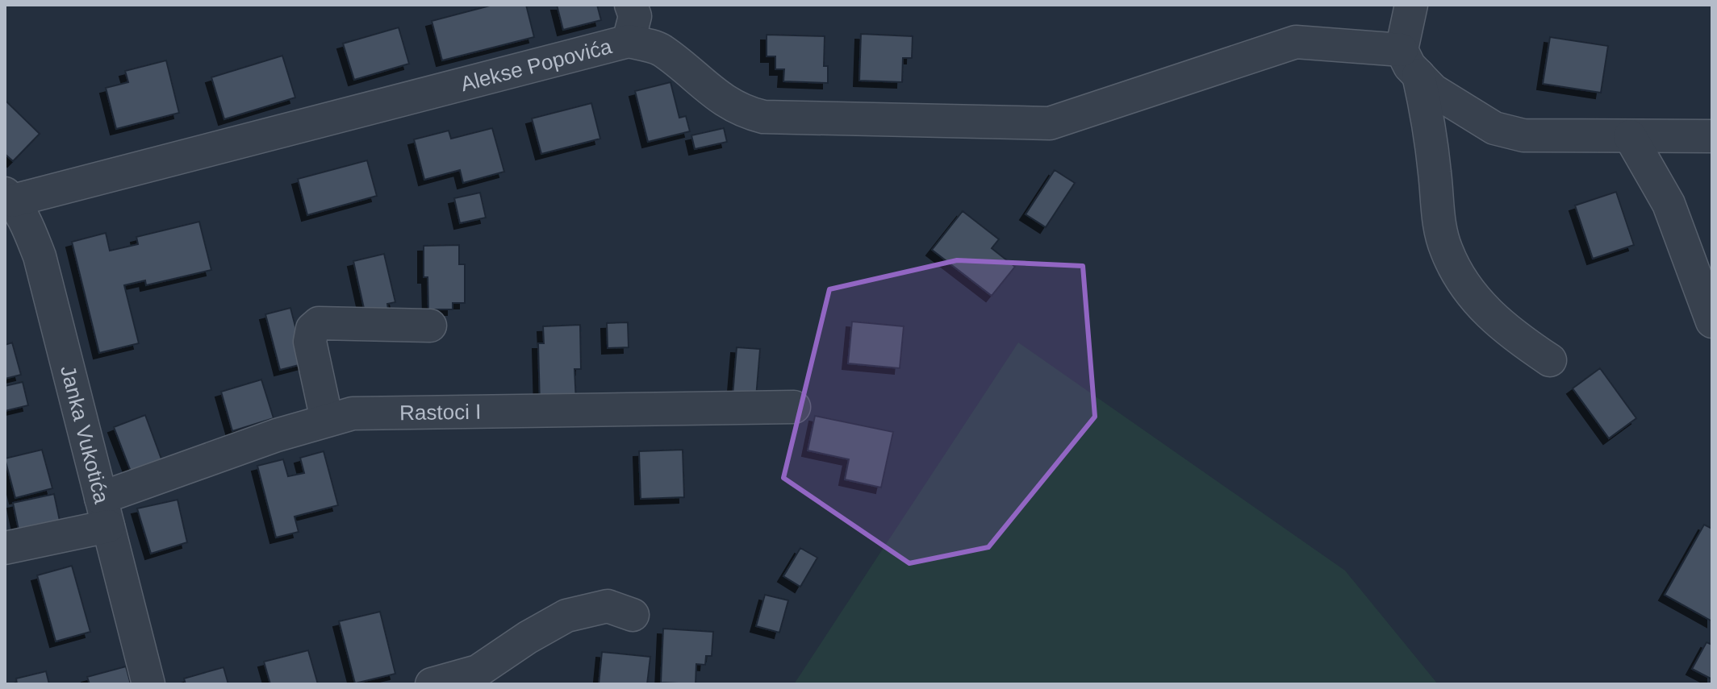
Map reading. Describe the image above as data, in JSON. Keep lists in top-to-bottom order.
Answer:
{
  "streets": {
    "street": ["Alekse Popovića", "Rastoci I", "Janka Vukotića"]
  },
  "crossings": [
    ["Alekse Popovića", "Janka Vukotića"],
    ["Rastoci I", "Janka Vukotića"]
  ]
}
